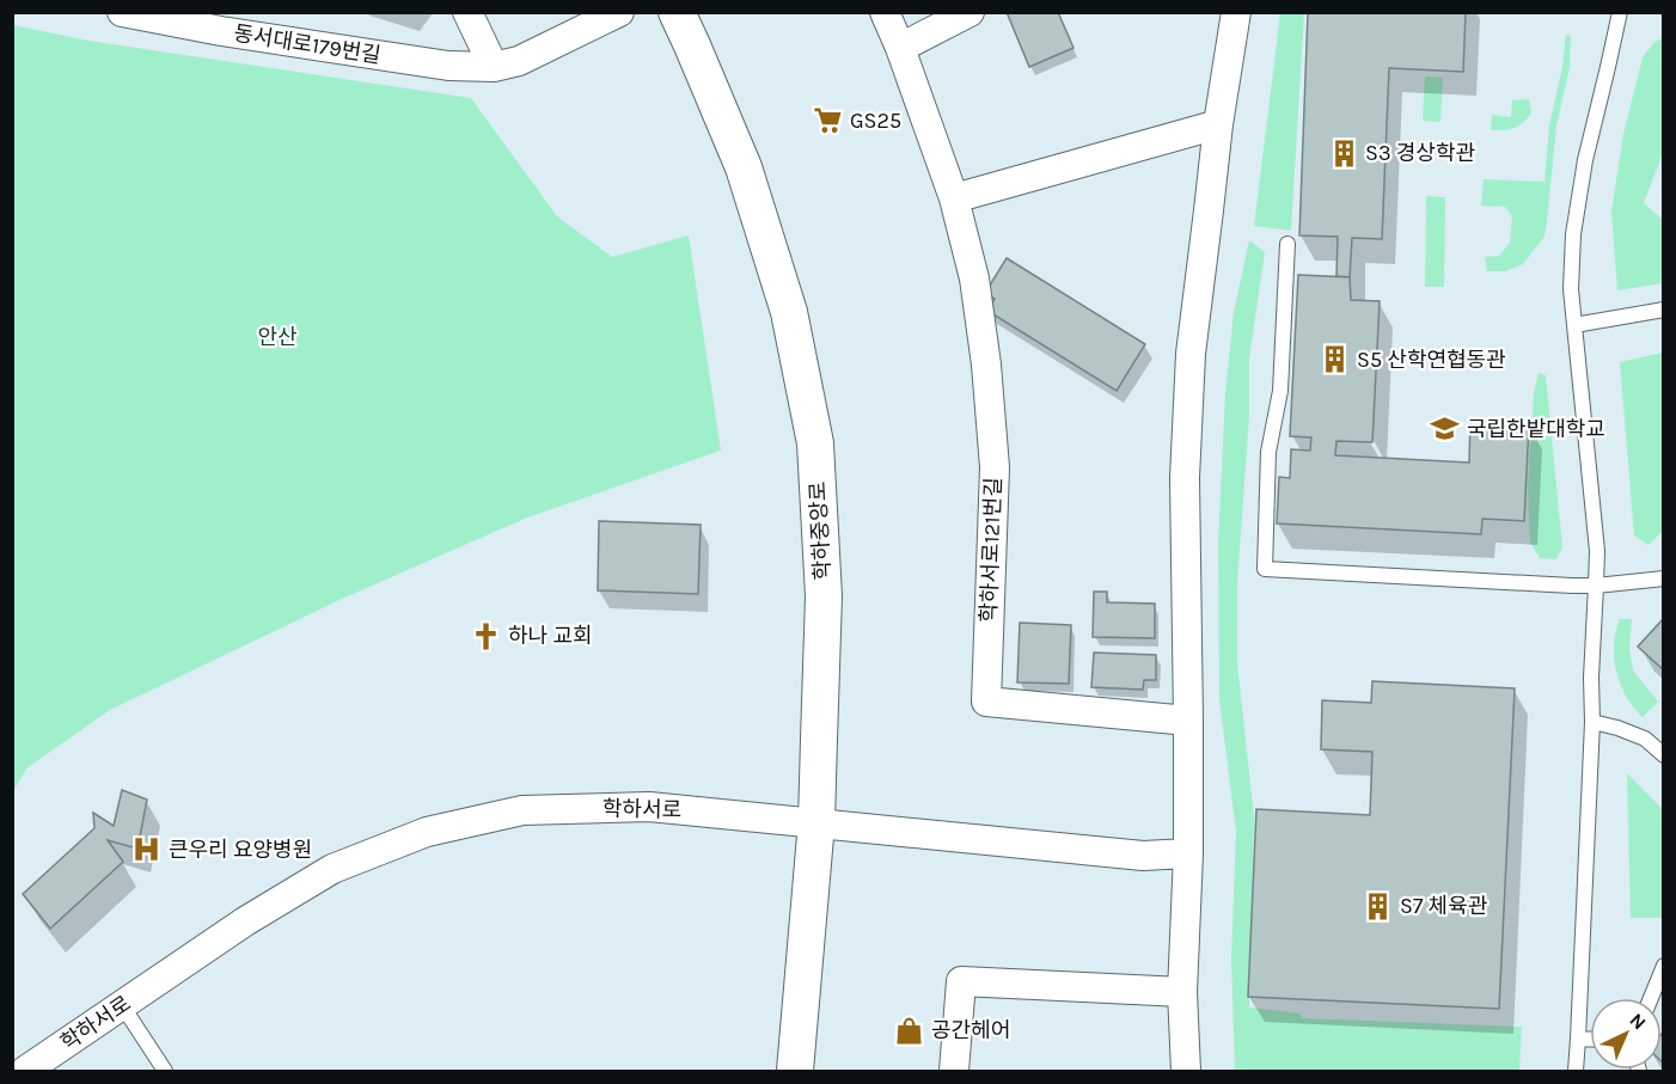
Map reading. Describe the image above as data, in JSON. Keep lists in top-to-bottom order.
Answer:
{
  "streets": {
    "street": [
      "동서대로179번길",
      "학하중앙로",
      "학하서로121번길",
      "학하서로"
    ]
  },
  "crossings": [
    ["학하중앙로", "학하서로"]
  ],
  "parks": ["안산"],
  "places": {
    "supermarket": ["GS25"],
    "building": ["S3 경상학관", "S5 산학연협동관", "S7 체육관"],
    "school or university": ["국립한밭대학교"],
    "church": ["하나 교회"],
    "hospital": ["큰우리 요양병원"],
    "shop": ["공간헤어"]
  },
  "north": "top right"
}
